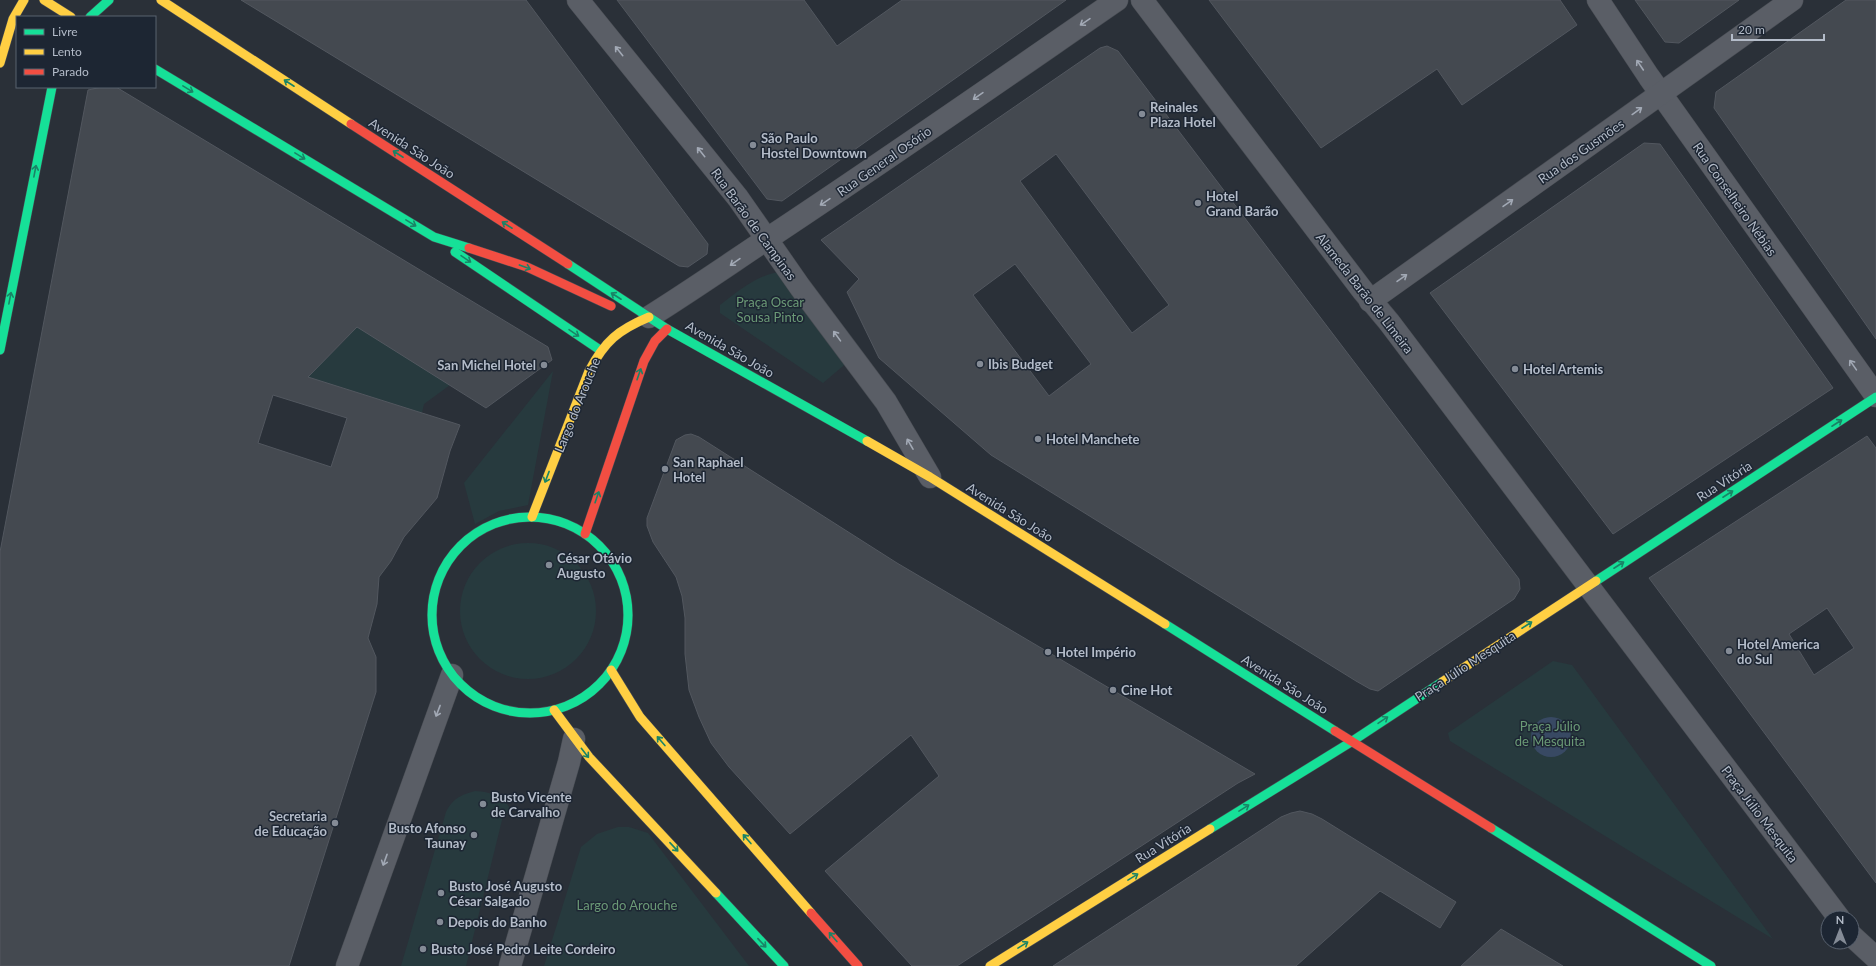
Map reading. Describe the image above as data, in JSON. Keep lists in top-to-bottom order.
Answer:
{
  "streets": {
    "main road": [
      "Avenida São João",
      "Largo do Arouche",
      "Rua Vitória",
      "Praça Júlio Mesquita"
    ],
    "street": [
      "Rua dos Gusmões",
      "Rua General Osório",
      "Rua Conselheiro Nébias",
      "Rua Barão de Campinas",
      "Alameda Barão de Limeira"
    ]
  },
  "crossings": [
    ["Avenida São João", "Rua General Osório"],
    ["Avenida São João", "Rua Barão de Campinas"],
    ["Avenida São João", "Largo do Arouche"],
    ["Avenida São João", "Rua Vitória"],
    ["Avenida São João", "Praça Júlio Mesquita"],
    ["Rua dos Gusmões", "Rua Conselheiro Nébias"],
    ["Rua dos Gusmões", "Alameda Barão de Limeira"],
    ["Rua General Osório", "Rua Barão de Campinas"],
    ["Rua General Osório", "Largo do Arouche"],
    ["Rua Conselheiro Nébias", "Rua Vitória"],
    ["Alameda Barão de Limeira", "Rua Vitória"],
    ["Alameda Barão de Limeira", "Praça Júlio Mesquita"],
    ["Rua Vitória", "Praça Júlio Mesquita"]
  ],
  "one_way": [
    "Rua dos Gusmões",
    "Rua General Osório",
    "Rua Conselheiro Nébias",
    "Rua Barão de Campinas",
    "Rua Vitória",
    "Praça Júlio Mesquita"
  ],
  "parks": ["Praça Oscar Sousa Pinto", "Praça Júlio de Mesquita", "Largo do Arouche"],
  "places": [
    "Reinales Plaza Hotel",
    "São Paulo Hostel Downtown",
    "Hotel Grand Barão",
    "Ibis Budget",
    "San Michel Hotel",
    "Hotel Artemis",
    "Hotel Manchete",
    "San Raphael Hotel",
    "César Otávio Augusto",
    "Hotel America do Sul",
    "Hotel Império",
    "Cine Hot",
    "Busto Vicente de Carvalho",
    "Secretaria de Educação",
    "Busto Afonso Taunay",
    "Busto José Augusto César Salgado",
    "Depois do Banho",
    "Busto José Pedro Leite Cordeiro"
  ],
  "legend": ["Livre", "Lento", "Parado"],
  "scale_bar": "20 m",
  "north": "top"
}
